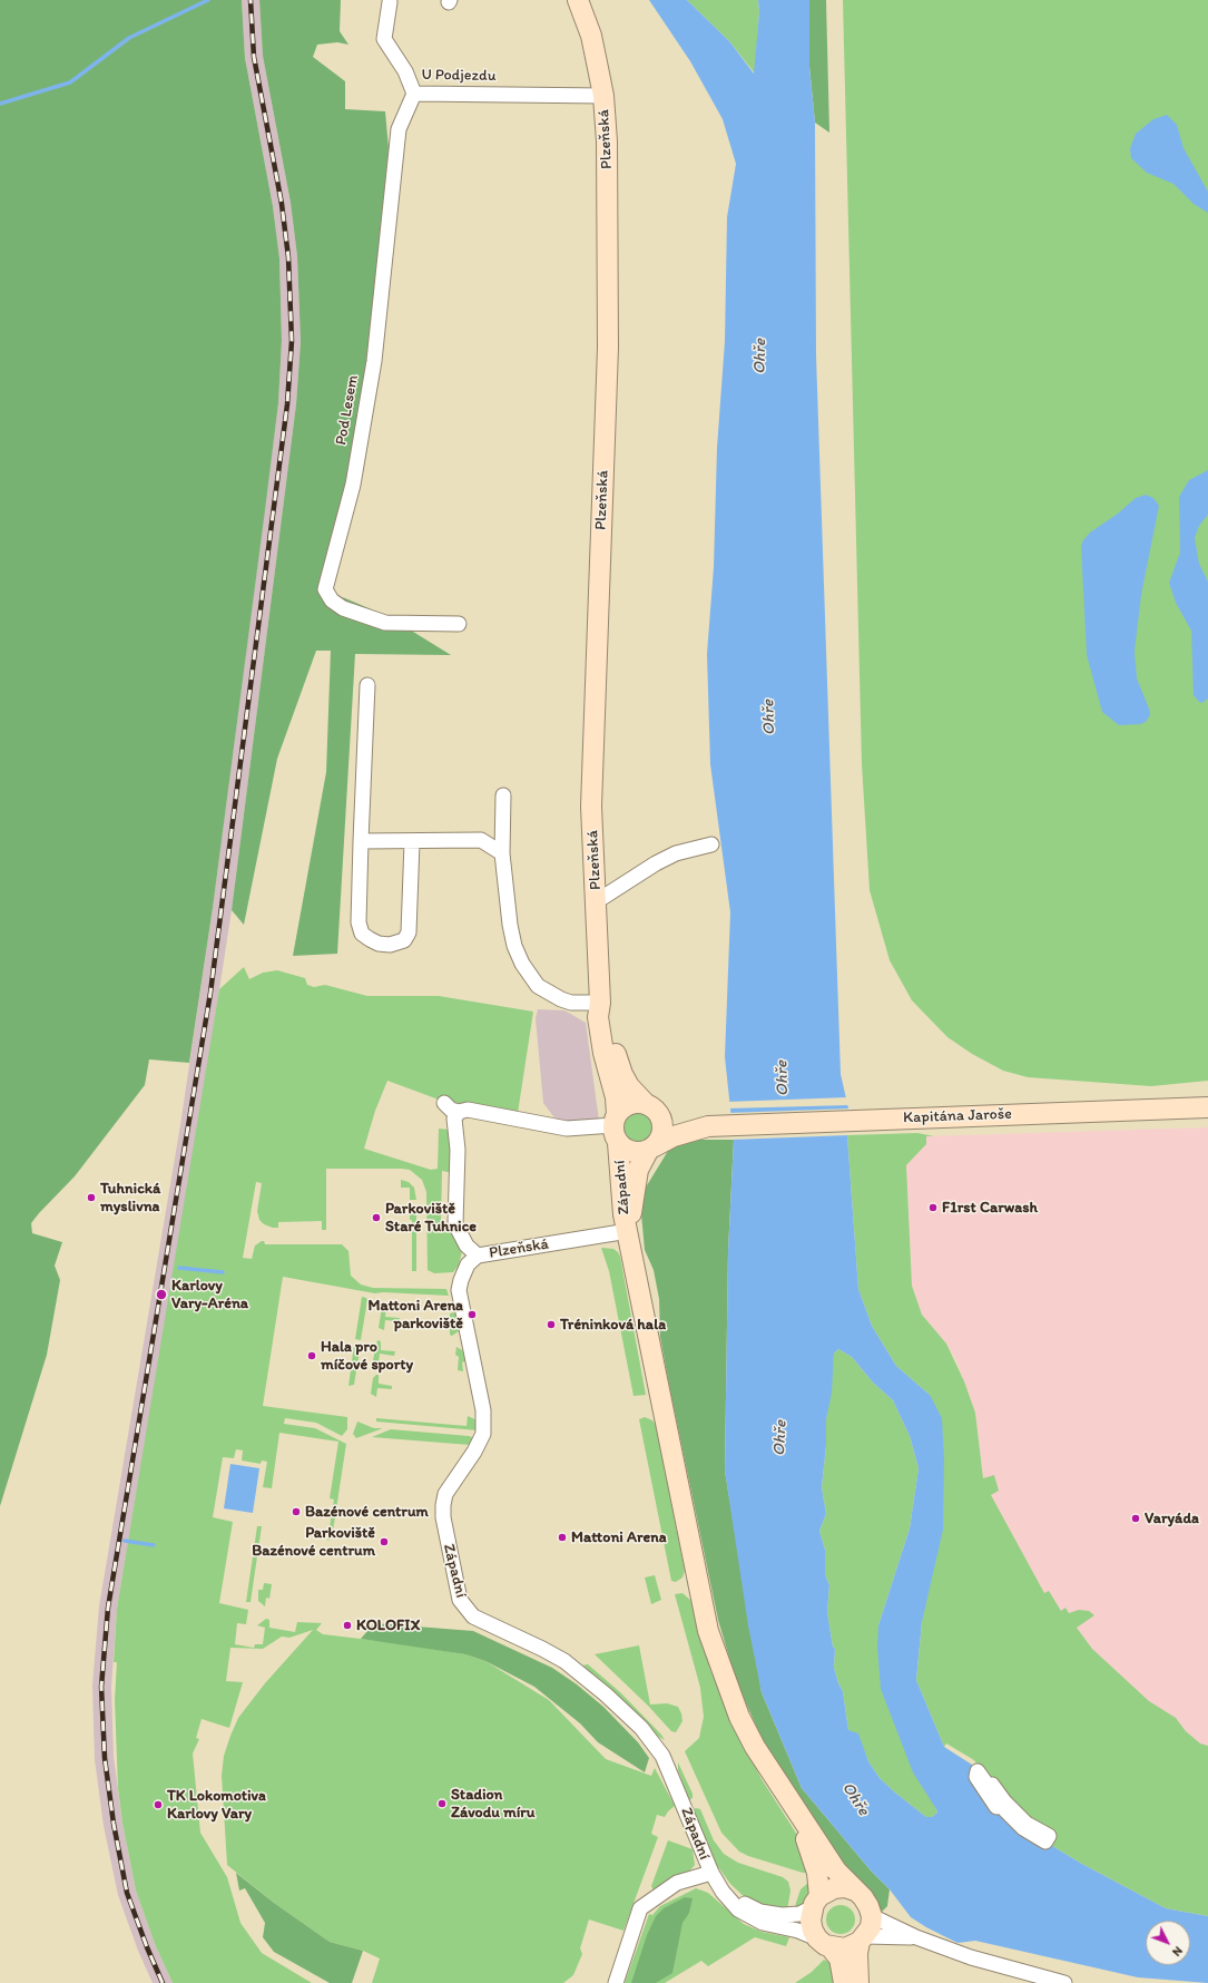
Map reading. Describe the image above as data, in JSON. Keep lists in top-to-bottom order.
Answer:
{
  "streets": {
    "street": [
      "U Podjezdu",
      "Plzeňská",
      "Pod Lesem",
      "Kapitána Jaroše",
      "Západní"
    ]
  },
  "crossings": [
    ["U Podjezdu", "Plzeňská"],
    ["U Podjezdu", "Pod Lesem"],
    ["Plzeňská", "Kapitána Jaroše"],
    ["Plzeňská", "Západní"],
    ["Kapitána Jaroše", "Západní"]
  ],
  "water": ["Ohře"],
  "places": [
    "Tuhnická myslivna",
    "F1rst Carwash",
    "Parkoviště Staré Tuhnice",
    "Karlovy Vary-Aréna",
    "Mattoni Arena parkoviště",
    "Tréninková hala",
    "Hala pro míčové sporty",
    "Bazénové centrum",
    "Varyáda",
    "Mattoni Arena",
    "Parkoviště Bazénové centrum",
    "KOLOFIX",
    "Stadion Závodu míru",
    "TK Lokomotiva Karlovy Vary"
  ],
  "north": "bottom right"
}
